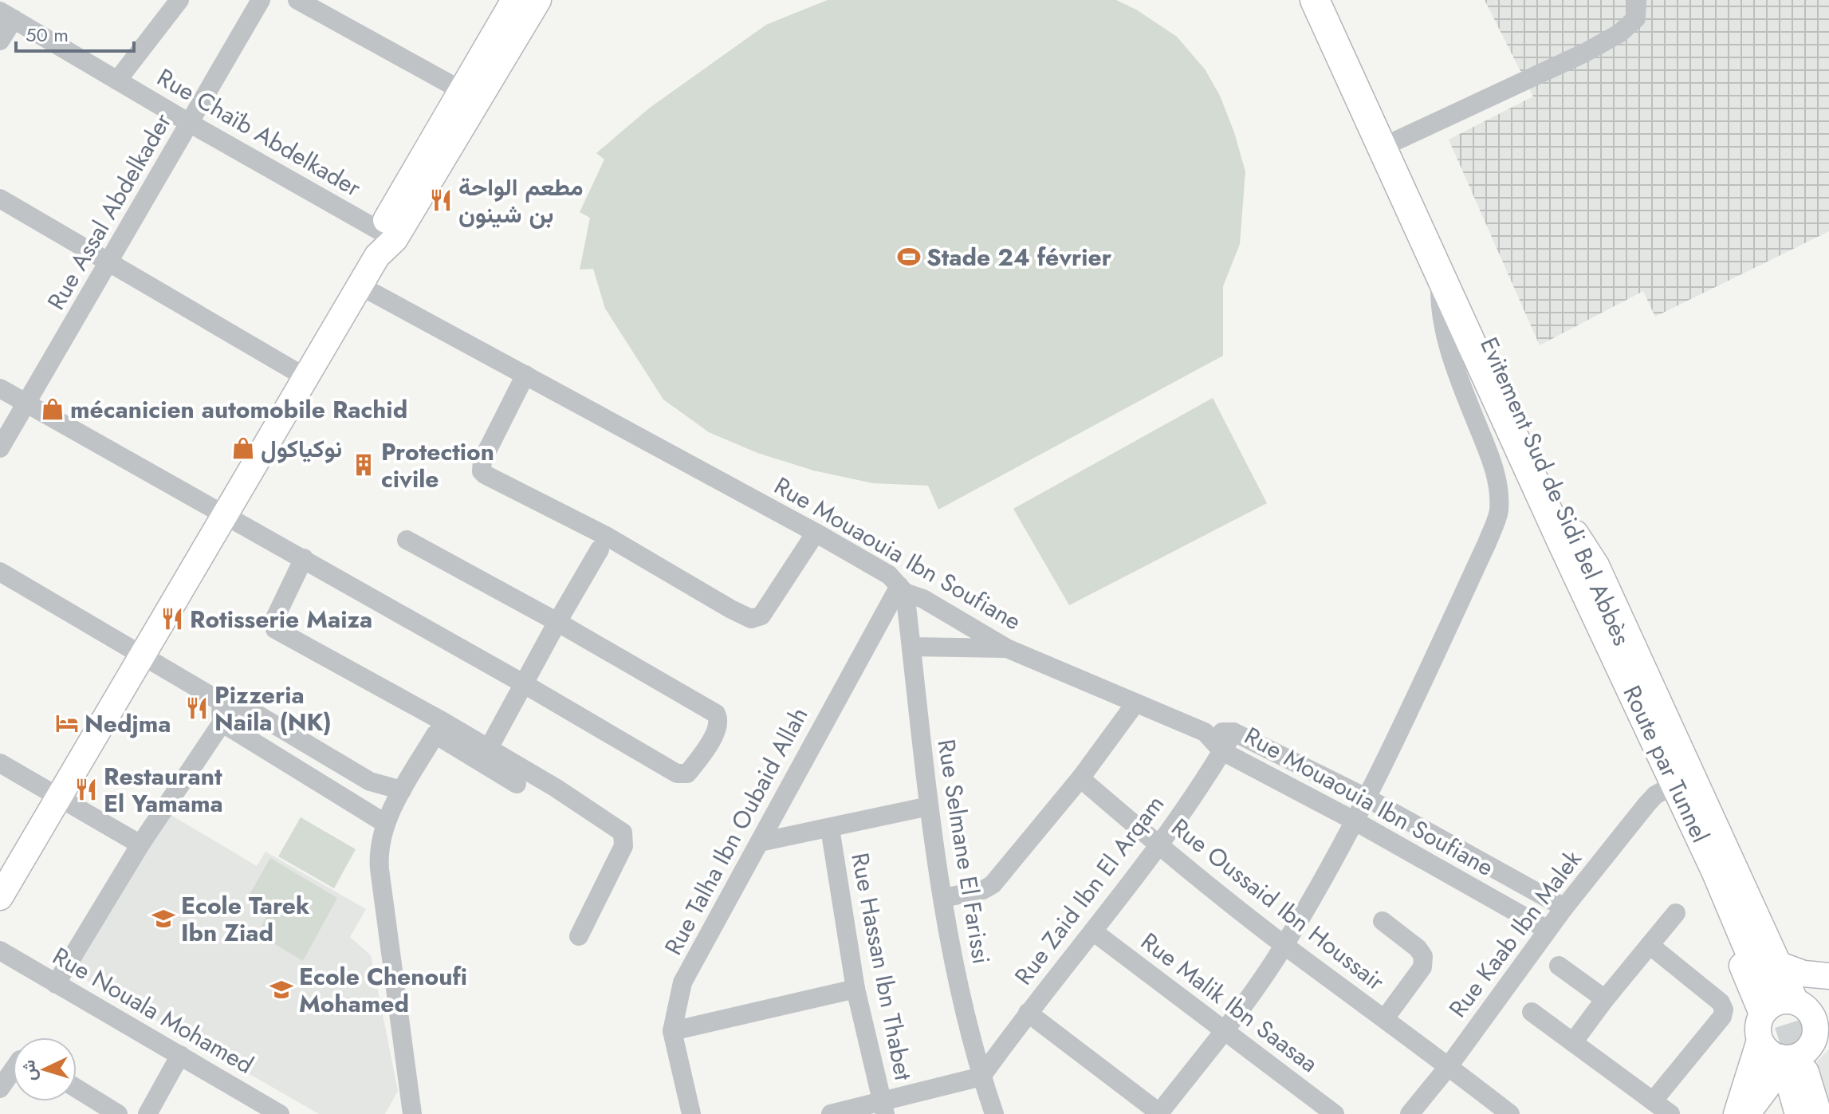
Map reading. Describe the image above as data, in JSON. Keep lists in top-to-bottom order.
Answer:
{
  "streets": {
    "highway": ["Evitement Sud de Sidi Bel Abbès", "Route par Tunnel"],
    "street": [
      "Rue Chaïb Abdelkader",
      "Rue Assal Abdelkader",
      "Rue Mouaouia Ibn Soufiane",
      "Rue Talha Ibn Oubaid Allah",
      "Rue Selmane El Farissi",
      "Rue Zaid Ibn El Arqam",
      "Rue Oussaid Ibn Houssair",
      "Rue Kaab Ibn Malek",
      "Rue Hassan Ibn Thabet",
      "Rue Malik Ibn Saasaa",
      "Rue Nouala Mohamed"
    ]
  },
  "crossings": [
    ["Rue Chaïb Abdelkader", "Rue Assal Abdelkader"],
    ["Evitement Sud de Sidi Bel Abbès", "Route par Tunnel"],
    ["Rue Mouaouia Ibn Soufiane", "Rue Talha Ibn Oubaid Allah"],
    ["Rue Mouaouia Ibn Soufiane", "Rue Selmane El Farissi"],
    ["Rue Mouaouia Ibn Soufiane", "Rue Zaid Ibn El Arqam"],
    ["Rue Mouaouia Ibn Soufiane", "Rue Kaab Ibn Malek"],
    ["Rue Talha Ibn Oubaid Allah", "Rue Selmane El Farissi"],
    ["Rue Selmane El Farissi", "Rue Zaid Ibn El Arqam"],
    ["Rue Zaid Ibn El Arqam", "Rue Oussaid Ibn Houssair"],
    ["Rue Zaid Ibn El Arqam", "Rue Malik Ibn Saasaa"],
    ["Rue Oussaid Ibn Houssair", "Rue Kaab Ibn Malek"]
  ],
  "places": {
    "restaurant": [
      "مطعم الواحة بن شينون",
      "Rotisserie Maiza",
      "Pizzeria Naila (NK)",
      "Restaurant El Yamama"
    ],
    "sports": ["Stade 24 février"],
    "shop": ["mécanicien automobile Rachid", "نوكياكول"],
    "building": ["Protection civile"],
    "hotel": ["Nedjma"],
    "school or university": ["Ecole Tarek Ibn Ziad", "Ecole Chenoufi Mohamed"]
  },
  "scale_bar": "50 m",
  "north": "left"
}
